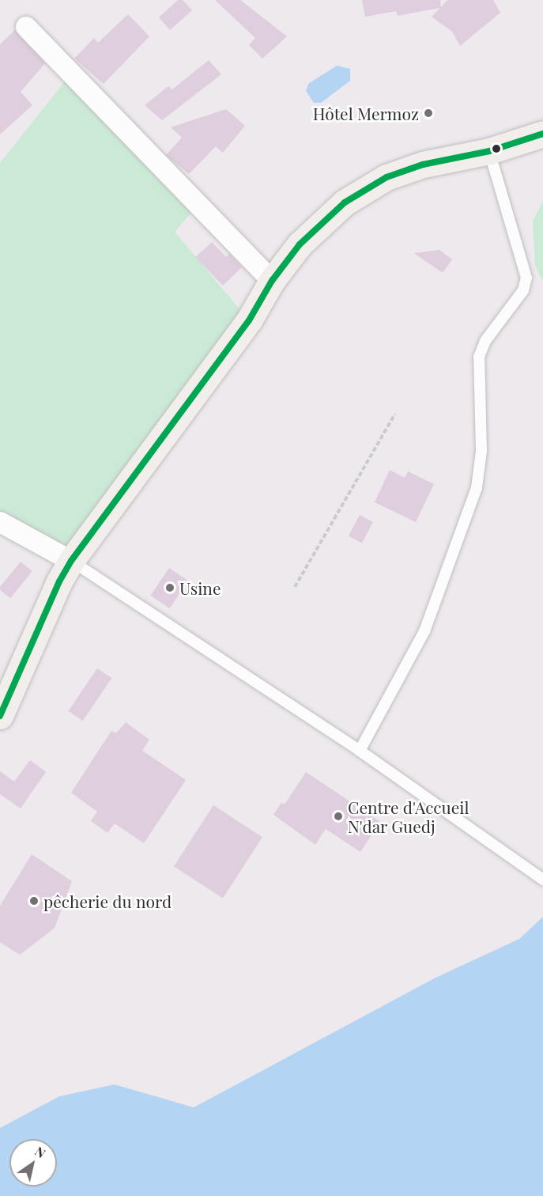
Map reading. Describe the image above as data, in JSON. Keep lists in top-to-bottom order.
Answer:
{
  "places": [
    "Hôtel Mermoz",
    "Usine",
    "Centre d'Accueil N'dar Guedj",
    "pêcherie du nord"
  ],
  "north": "top right"
}
